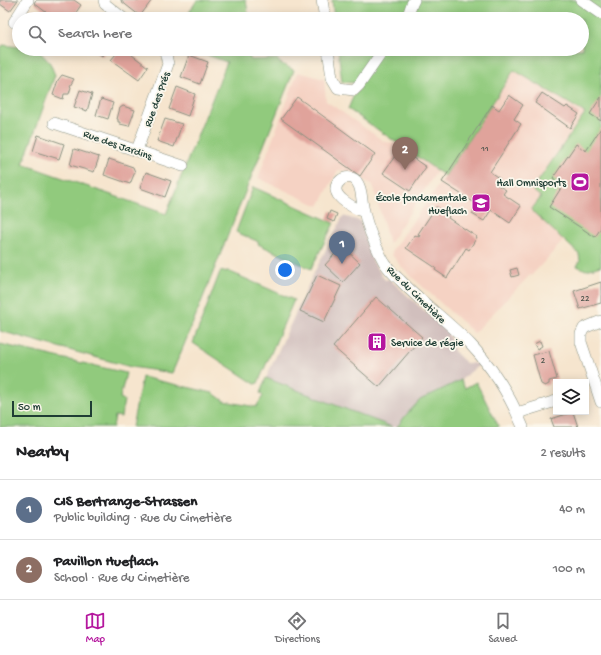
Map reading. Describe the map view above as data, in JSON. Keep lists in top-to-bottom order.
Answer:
{
  "streets": {
    "street": ["Rue des Prés", "Rue des Jardins", "Rue du Cimetière"]
  },
  "crossings": [
    ["Rue des Prés", "Rue des Jardins"]
  ],
  "places": {
    "sports": ["Hall Omnisports"],
    "school or university": ["École fondamentale Hueflach"],
    "building": ["Service de régie"]
  },
  "house_numbers": ["11", "22", "2"],
  "scale_bar": "50 m",
  "page": {
    "search": "Search here",
    "pins": ["2", "1"],
    "scale": "50 m",
    "heading": ["Nearby", "2 results"],
    "list": [
      {
        "mark": "1",
        "name": "CIS Bertrange-Strassen",
        "note": "Public building · Rue du Cimetière",
        "value": "40 m"
      },
      {
        "mark": "2",
        "name": "Pavillon Hueflach",
        "note": "School · Rue du Cimetière",
        "value": "100 m"
      }
    ],
    "nav": ["Map", "Directions", "Saved"]
  }
}
